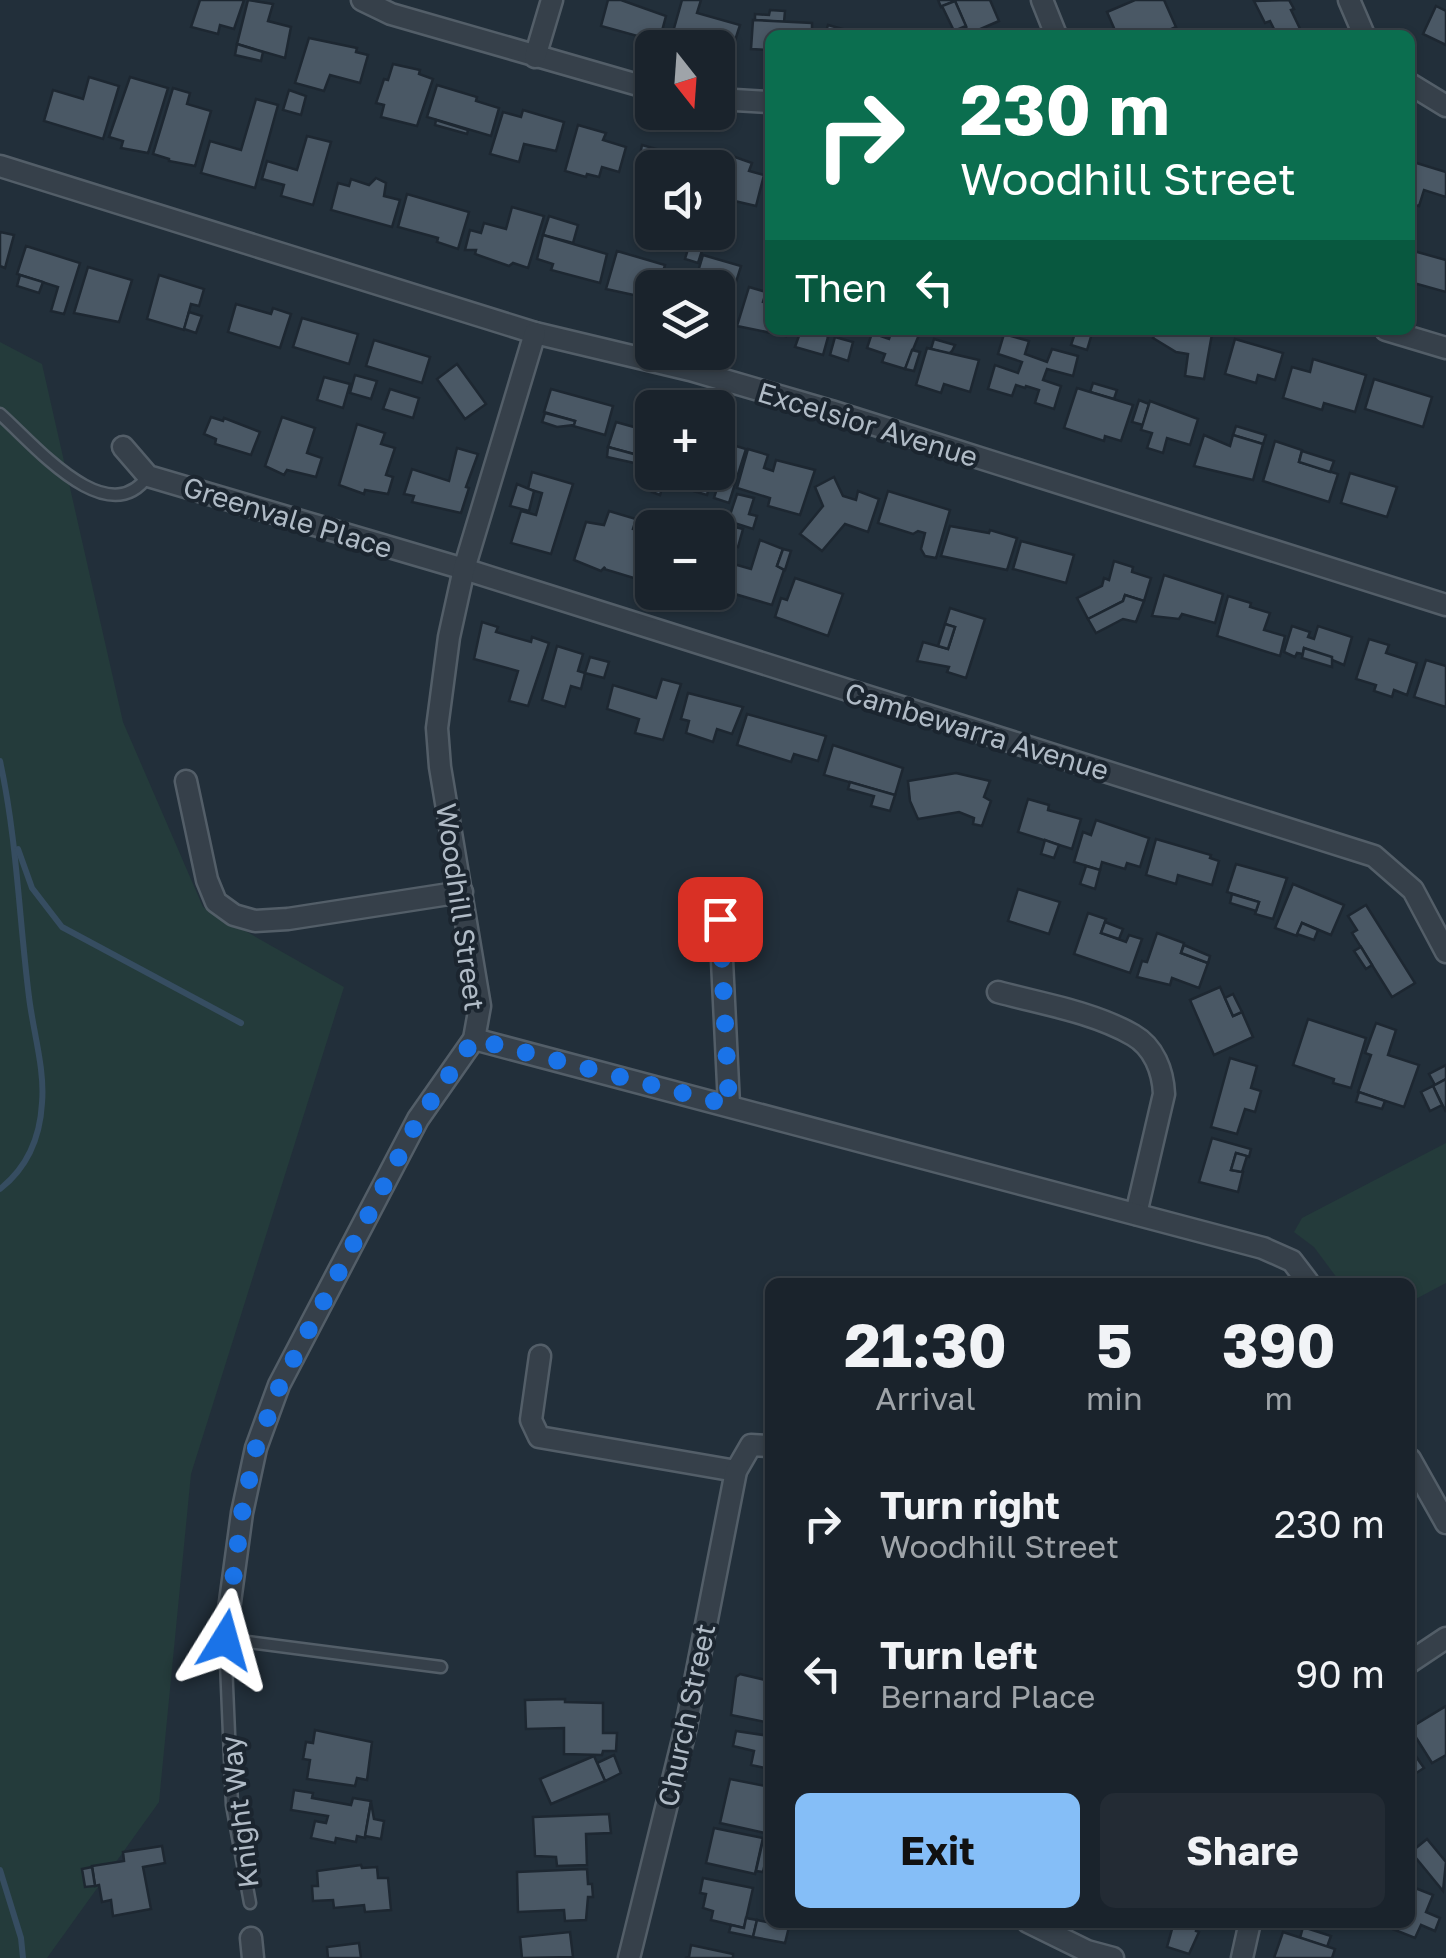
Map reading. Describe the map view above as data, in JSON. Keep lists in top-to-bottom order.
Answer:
{
  "streets": {
    "street": [
      "Excelsior Avenue",
      "Greenvale Place",
      "Cambewarra Avenue",
      "Woodhill Street",
      "Church Street"
    ],
    "lane": ["Knight Way"]
  },
  "crossings": [
    ["Excelsior Avenue", "Woodhill Street"],
    ["Greenvale Place", "Cambewarra Avenue"],
    ["Greenvale Place", "Woodhill Street"],
    ["Cambewarra Avenue", "Woodhill Street"]
  ],
  "north": "bottom",
  "page": {
    "map_buttons": ["+", "−"],
    "turn": ["230 m", "Woodhill Street"],
    "then": "Then",
    "eta": [
      "21:30",
      "Arrival",
      "5",
      "min",
      "390",
      "m"
    ],
    "list": [
      {
        "name": "Turn right",
        "note": "Woodhill Street",
        "value": "230 m"
      },
      {
        "name": "Turn left",
        "note": "Bernard Place",
        "value": "90 m"
      }
    ],
    "buttons": ["Exit", "Share"]
  }
}
